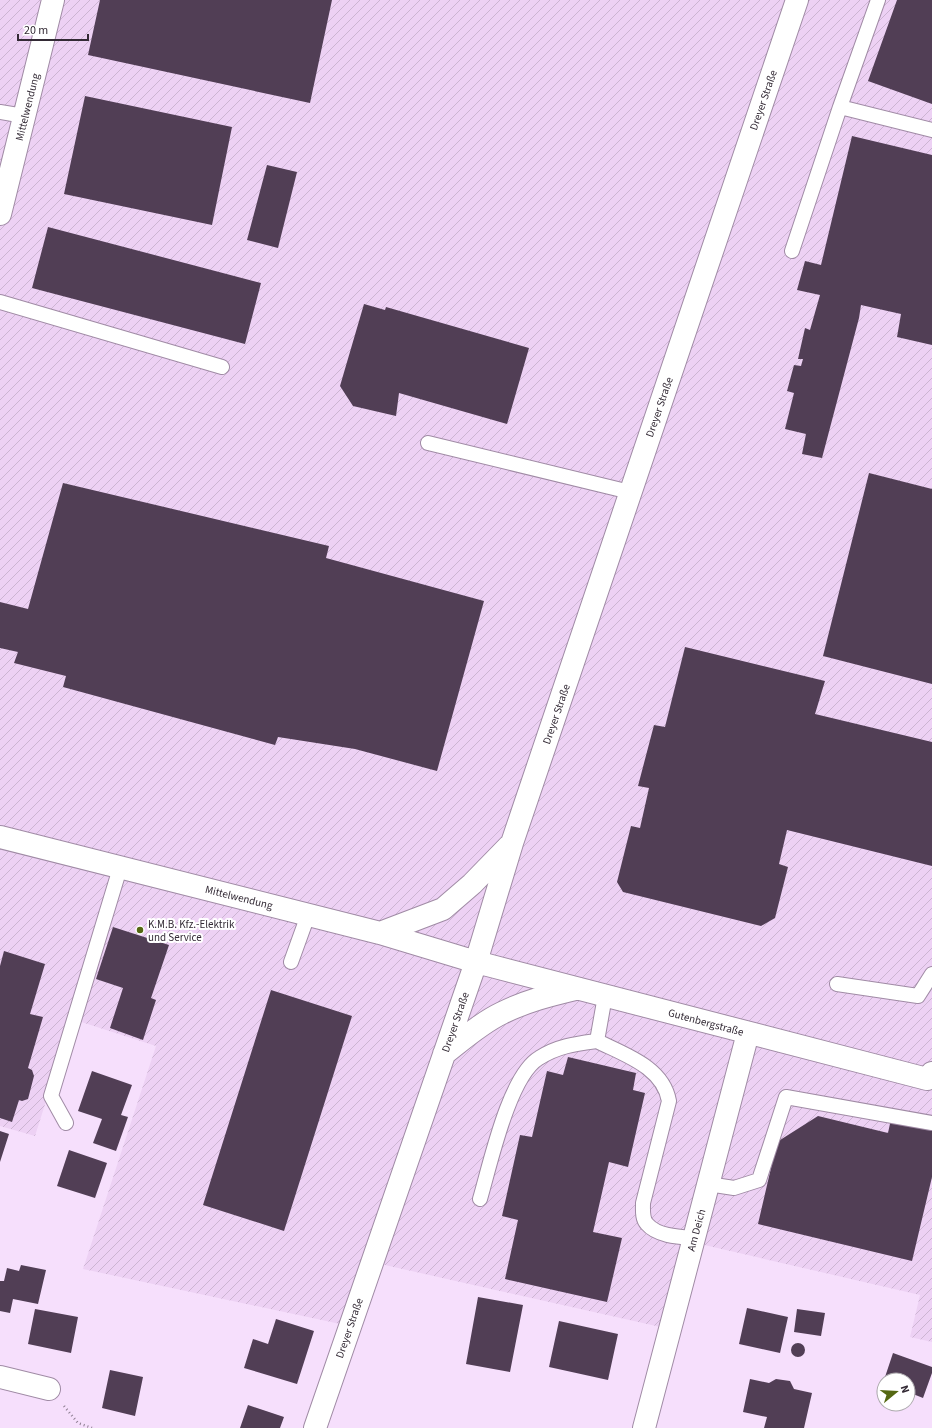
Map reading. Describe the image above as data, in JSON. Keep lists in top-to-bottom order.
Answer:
{
  "streets": {
    "street": [
      "Dreyer Straße",
      "Mittelwendung",
      "Gutenbergstraße",
      "Am Deich"
    ]
  },
  "crossings": [
    ["Dreyer Straße", "Mittelwendung"],
    ["Dreyer Straße", "Gutenbergstraße"],
    ["Mittelwendung", "Gutenbergstraße"],
    ["Gutenbergstraße", "Am Deich"]
  ],
  "places": ["K.M.B. Kfz.-Elektrik und Service"],
  "scale_bar": "20 m",
  "north": "right"
}
